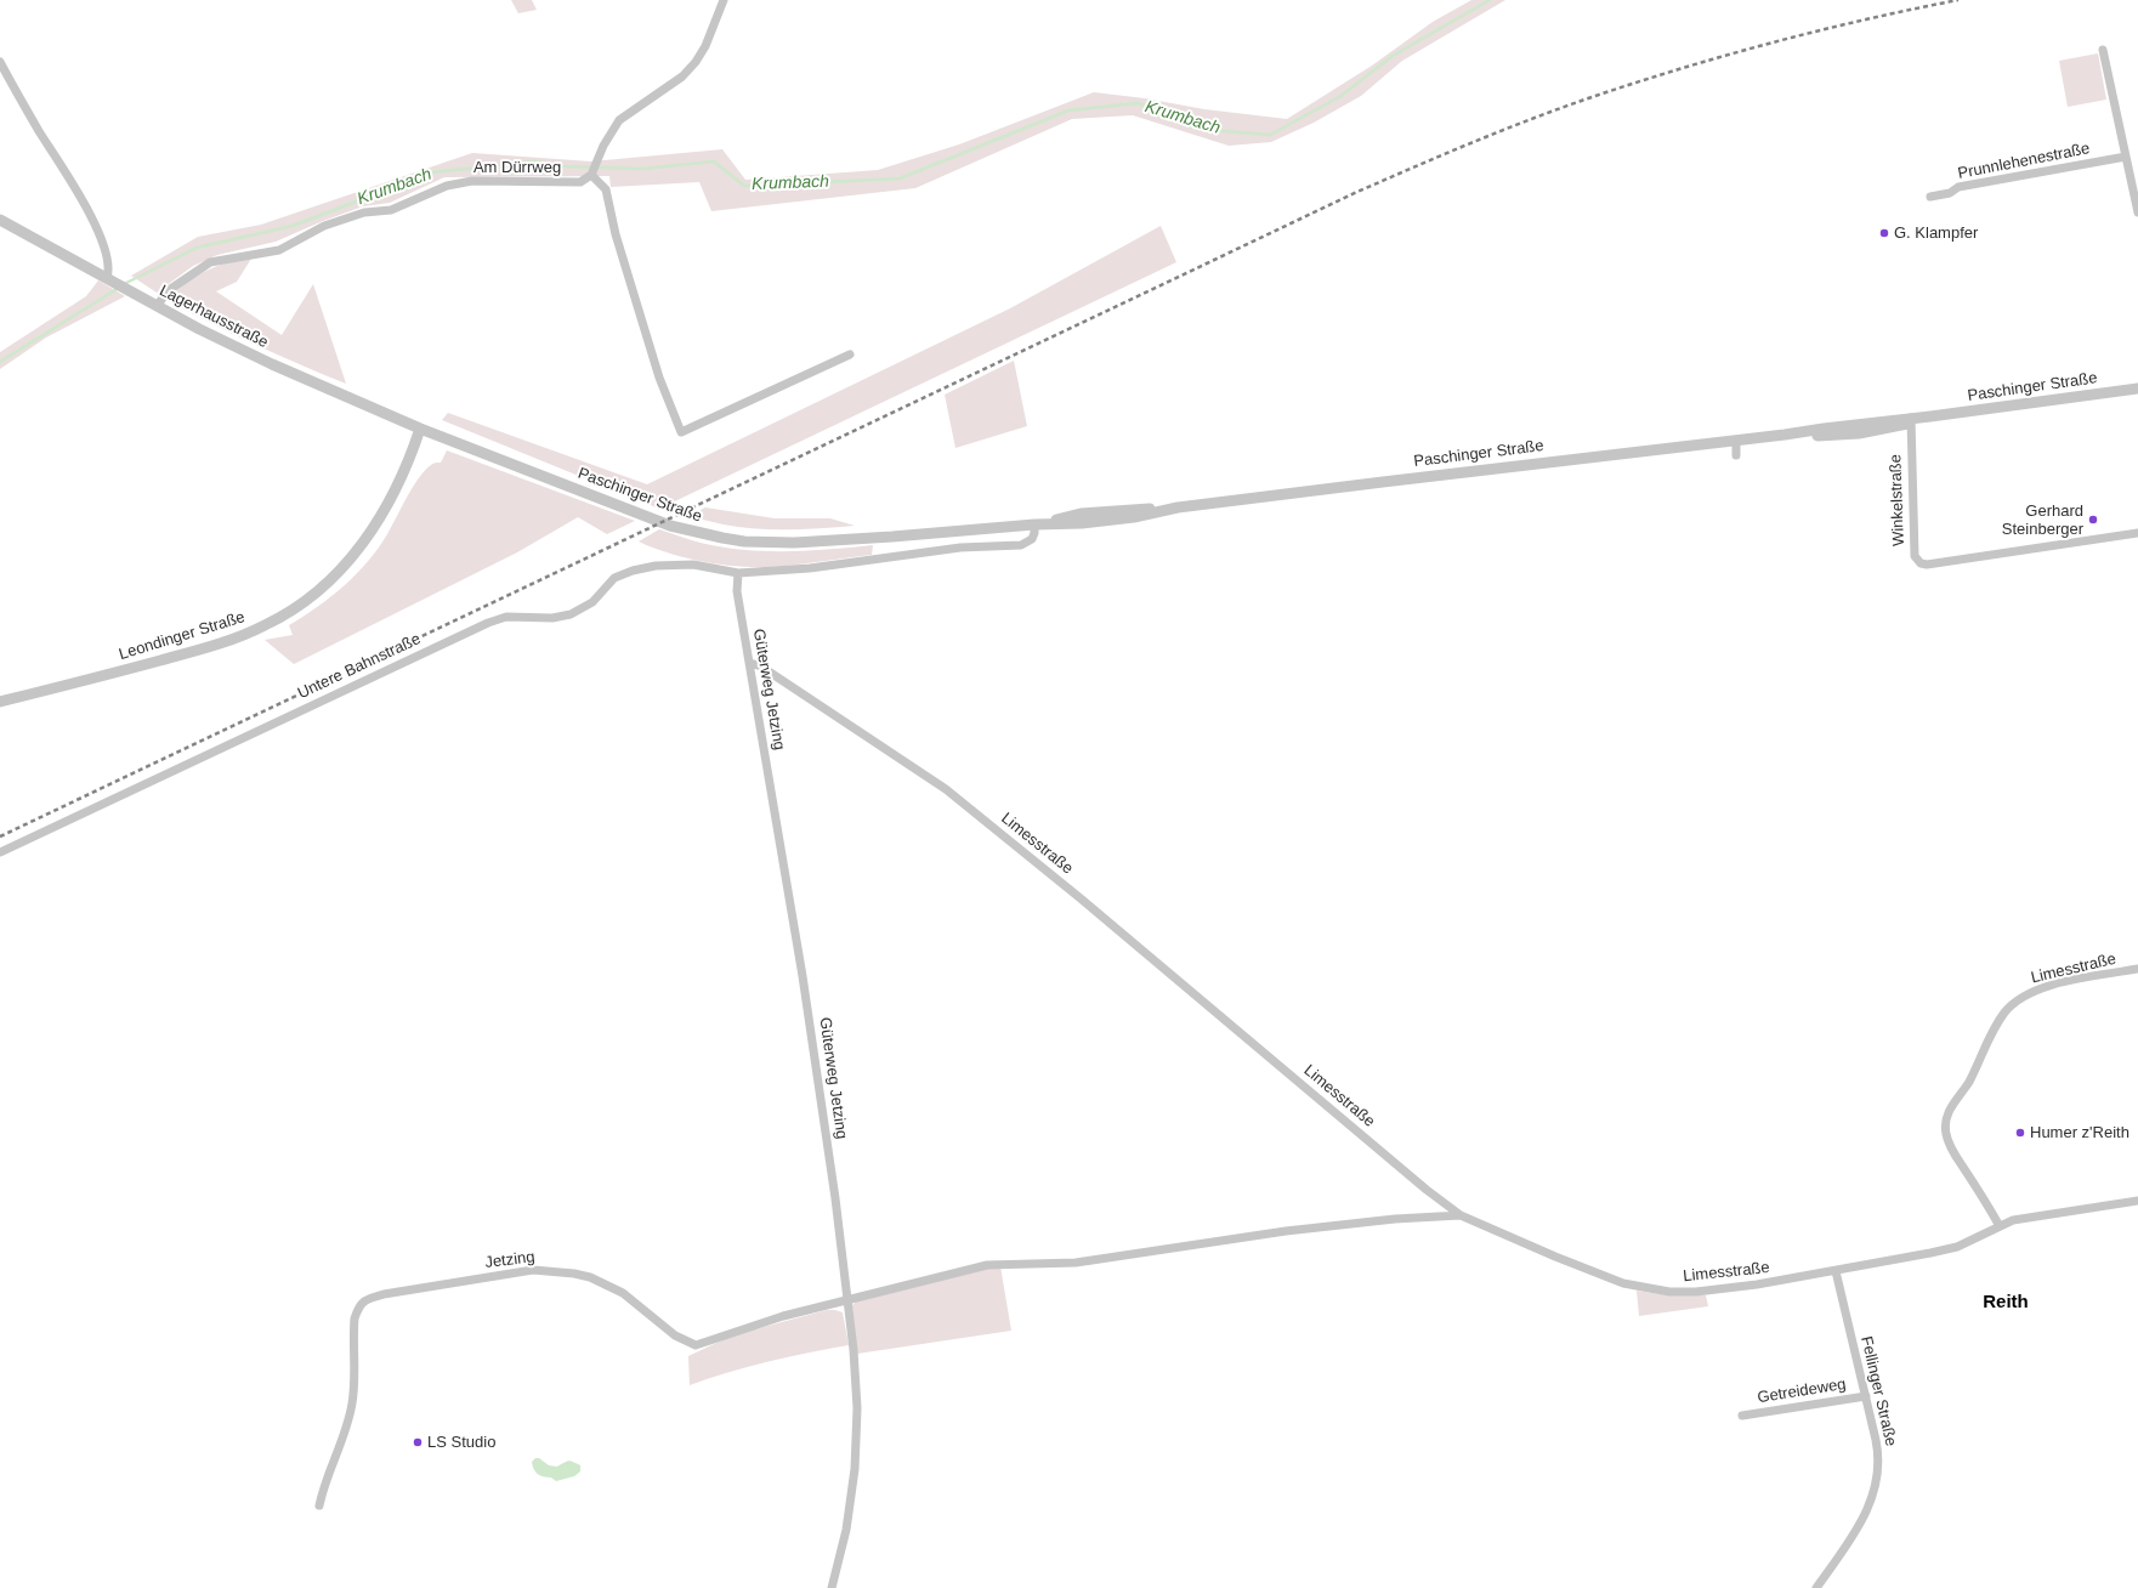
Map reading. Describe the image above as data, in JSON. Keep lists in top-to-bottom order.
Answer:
{
  "streets": {
    "street": [
      "Prunnlehenestraße",
      "Am Dürrweg",
      "Lagerhausstraße",
      "Paschinger Straße",
      "Winkelstraße",
      "Leondinger Straße",
      "Untere Bahnstraße",
      "Güterweg Jetzing",
      "Limesstraße",
      "Jetzing",
      "Getreideweg",
      "Fellinger Straße"
    ]
  },
  "crossings": [
    ["Am Dürrweg", "Lagerhausstraße"],
    ["Lagerhausstraße", "Paschinger Straße"],
    ["Lagerhausstraße", "Leondinger Straße"],
    ["Paschinger Straße", "Winkelstraße"],
    ["Paschinger Straße", "Leondinger Straße"],
    ["Paschinger Straße", "Untere Bahnstraße"],
    ["Untere Bahnstraße", "Güterweg Jetzing"],
    ["Güterweg Jetzing", "Limesstraße"],
    ["Güterweg Jetzing", "Jetzing"],
    ["Limesstraße", "Fellinger Straße"],
    ["Getreideweg", "Fellinger Straße"]
  ],
  "districts": ["Reith"],
  "water": ["Krumbach"],
  "places": [
    "G. Klampfer",
    "Gerhard Steinberger",
    "Humer z'Reith",
    "LS Studio"
  ]
}
